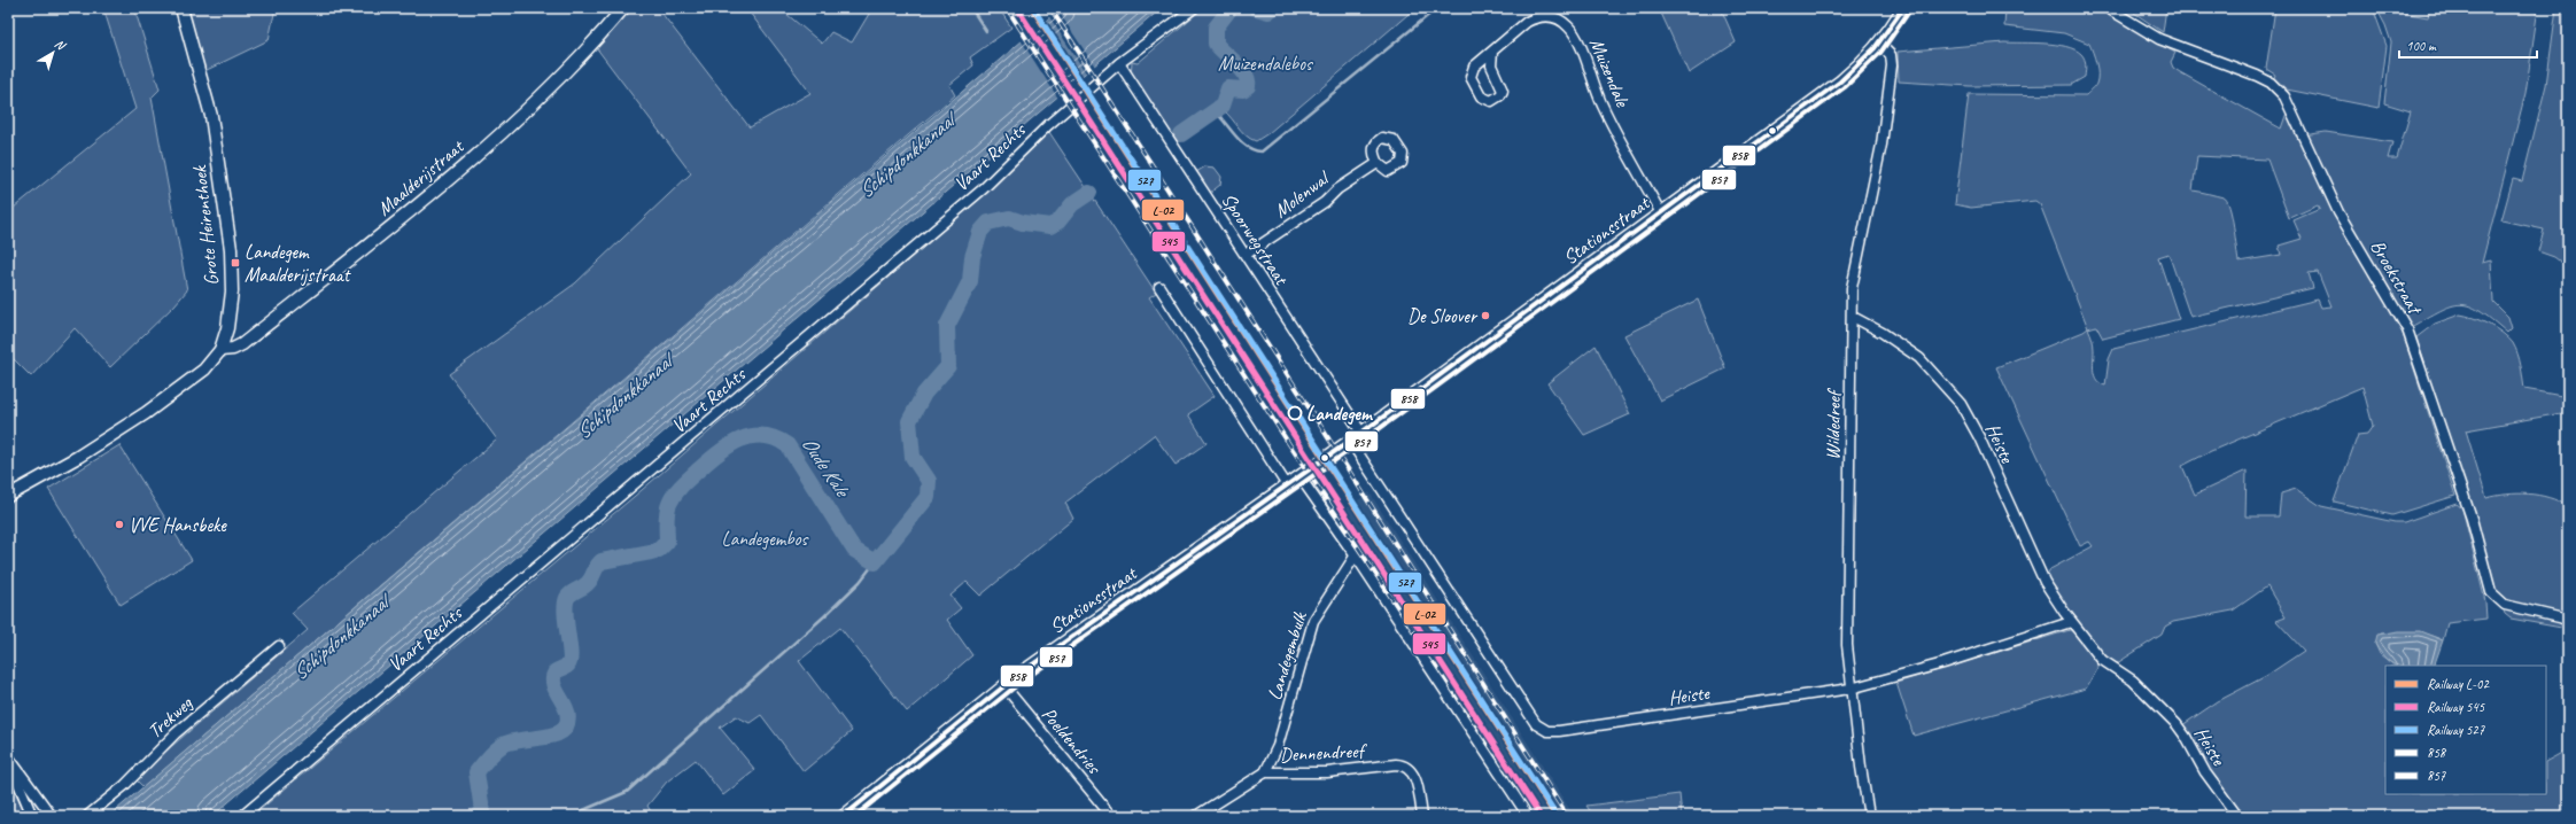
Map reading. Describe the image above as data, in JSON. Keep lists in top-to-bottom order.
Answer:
{
  "streets": {
    "street": [
      "Muizendale",
      "Vaart Rechts",
      "Maalderijstraat",
      "Molenwal",
      "Grote Heirenthoek",
      "Stationsstraat",
      "Spoorwegstraat",
      "Broekstraat",
      "Wildedreef",
      "Heiste",
      "Landegembulk",
      "Trekweg",
      "Poeldendries",
      "Dennendreef"
    ]
  },
  "crossings": [
    ["Muizendale", "Stationsstraat"],
    ["Vaart Rechts", "Spoorwegstraat"],
    ["Maalderijstraat", "Grote Heirenthoek"],
    ["Molenwal", "Spoorwegstraat"],
    ["Stationsstraat", "Spoorwegstraat"],
    ["Stationsstraat", "Wildedreef"],
    ["Stationsstraat", "Heiste"],
    ["Stationsstraat", "Poeldendries"],
    ["Wildedreef", "Heiste"],
    ["Landegembulk", "Dennendreef"]
  ],
  "water": ["Schipdonkkanaal", "Oude Kale"],
  "parks": ["Muizendalebos", "Landegembos"],
  "places": {
    "transit": ["Landegem Maalderijstraat"],
    "other": ["De Sloover", "Landegem", "VVE Hansbeke"]
  },
  "lines": [
    "rail line L-02",
    "rail line 527",
    "transit line 858",
    "rail line 545",
    "transit line 857"
  ],
  "legend": [
    "Railway L-02",
    "Railway 545",
    "Railway 527",
    "858",
    "857"
  ],
  "scale_bar": "100 m",
  "north": "top right"
}
